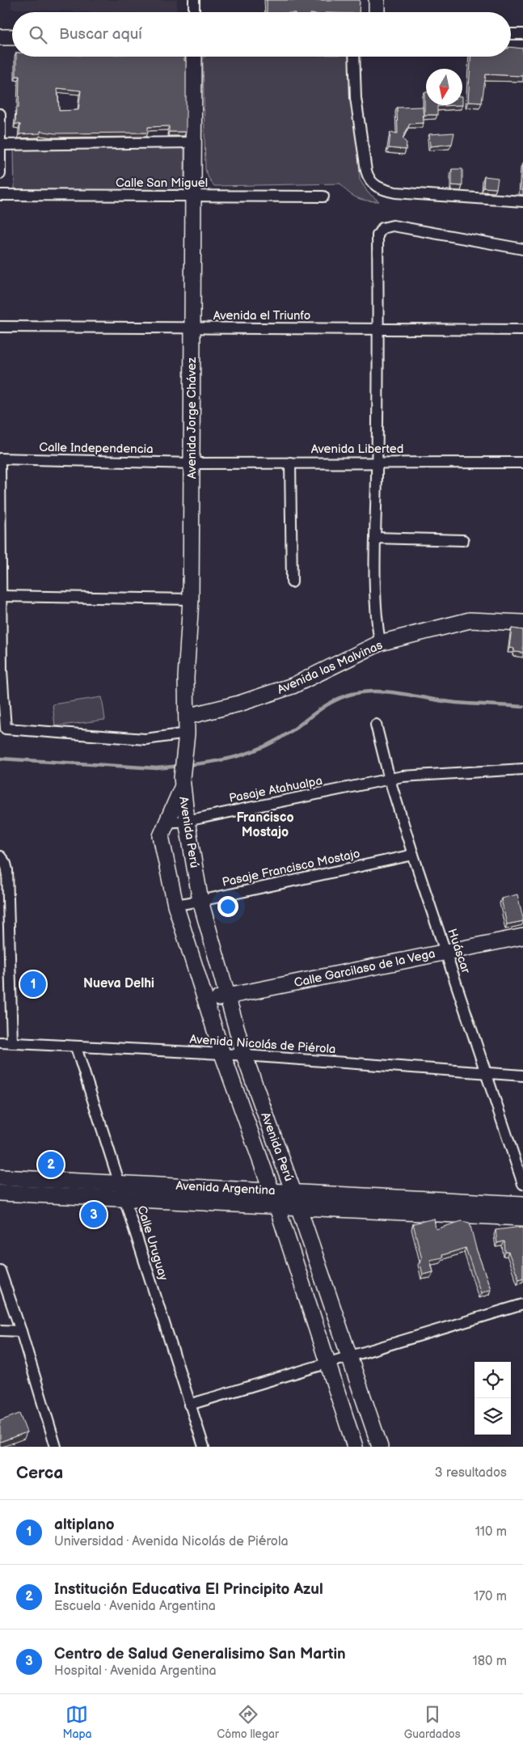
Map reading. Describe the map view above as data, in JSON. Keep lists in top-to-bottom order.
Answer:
{
  "streets": {
    "street": [
      "Calle San Miguel",
      "Avenida el Triunfo",
      "Avenida Jorge Chávez",
      "Calle Independencia",
      "Avenida Liberted",
      "Avenida las Malvinas",
      "Pasaje Atahualpa",
      "Avenida Perú",
      "Pasaje Francisco Mostajo",
      "Huáscar",
      "Calle Garcilaso de la Vega",
      "Avenida Nicolás de Piérola",
      "Avenida Argentina",
      "Calle Uruguay"
    ]
  },
  "crossings": [
    ["Calle San Miguel", "Avenida Jorge Chávez"],
    ["Avenida el Triunfo", "Avenida Jorge Chávez"],
    ["Avenida Jorge Chávez", "Calle Independencia"],
    ["Avenida Jorge Chávez", "Avenida Liberted"],
    ["Avenida Jorge Chávez", "Avenida las Malvinas"],
    ["Avenida Jorge Chávez", "Avenida Perú"],
    ["Calle Independencia", "Avenida Liberted"],
    ["Pasaje Atahualpa", "Avenida Perú"],
    ["Pasaje Atahualpa", "Huáscar"],
    ["Avenida Perú", "Pasaje Francisco Mostajo"],
    ["Avenida Perú", "Calle Garcilaso de la Vega"],
    ["Avenida Perú", "Avenida Nicolás de Piérola"],
    ["Avenida Perú", "Avenida Argentina"],
    ["Pasaje Francisco Mostajo", "Huáscar"],
    ["Huáscar", "Calle Garcilaso de la Vega"],
    ["Huáscar", "Avenida Nicolás de Piérola"],
    ["Avenida Nicolás de Piérola", "Calle Uruguay"],
    ["Avenida Argentina", "Calle Uruguay"]
  ],
  "districts": ["Francisco Mostajo", "Nueva Delhi"],
  "north": "bottom",
  "page": {
    "search": "Buscar aquí",
    "pins": ["1", "2", "3"],
    "heading": ["Cerca", "3 resultados"],
    "list": [
      {
        "mark": "1",
        "name": "altiplano",
        "note": "Universidad · Avenida Nicolás de Piérola",
        "value": "110 m"
      },
      {
        "mark": "2",
        "name": "Institución Educativa El Principito Azul",
        "note": "Escuela · Avenida Argentina",
        "value": "170 m"
      },
      {
        "mark": "3",
        "name": "Centro de Salud Generalisimo San Martin",
        "note": "Hospital · Avenida Argentina",
        "value": "180 m"
      }
    ],
    "nav": ["Mapa", "Cómo llegar", "Guardados"]
  }
}
